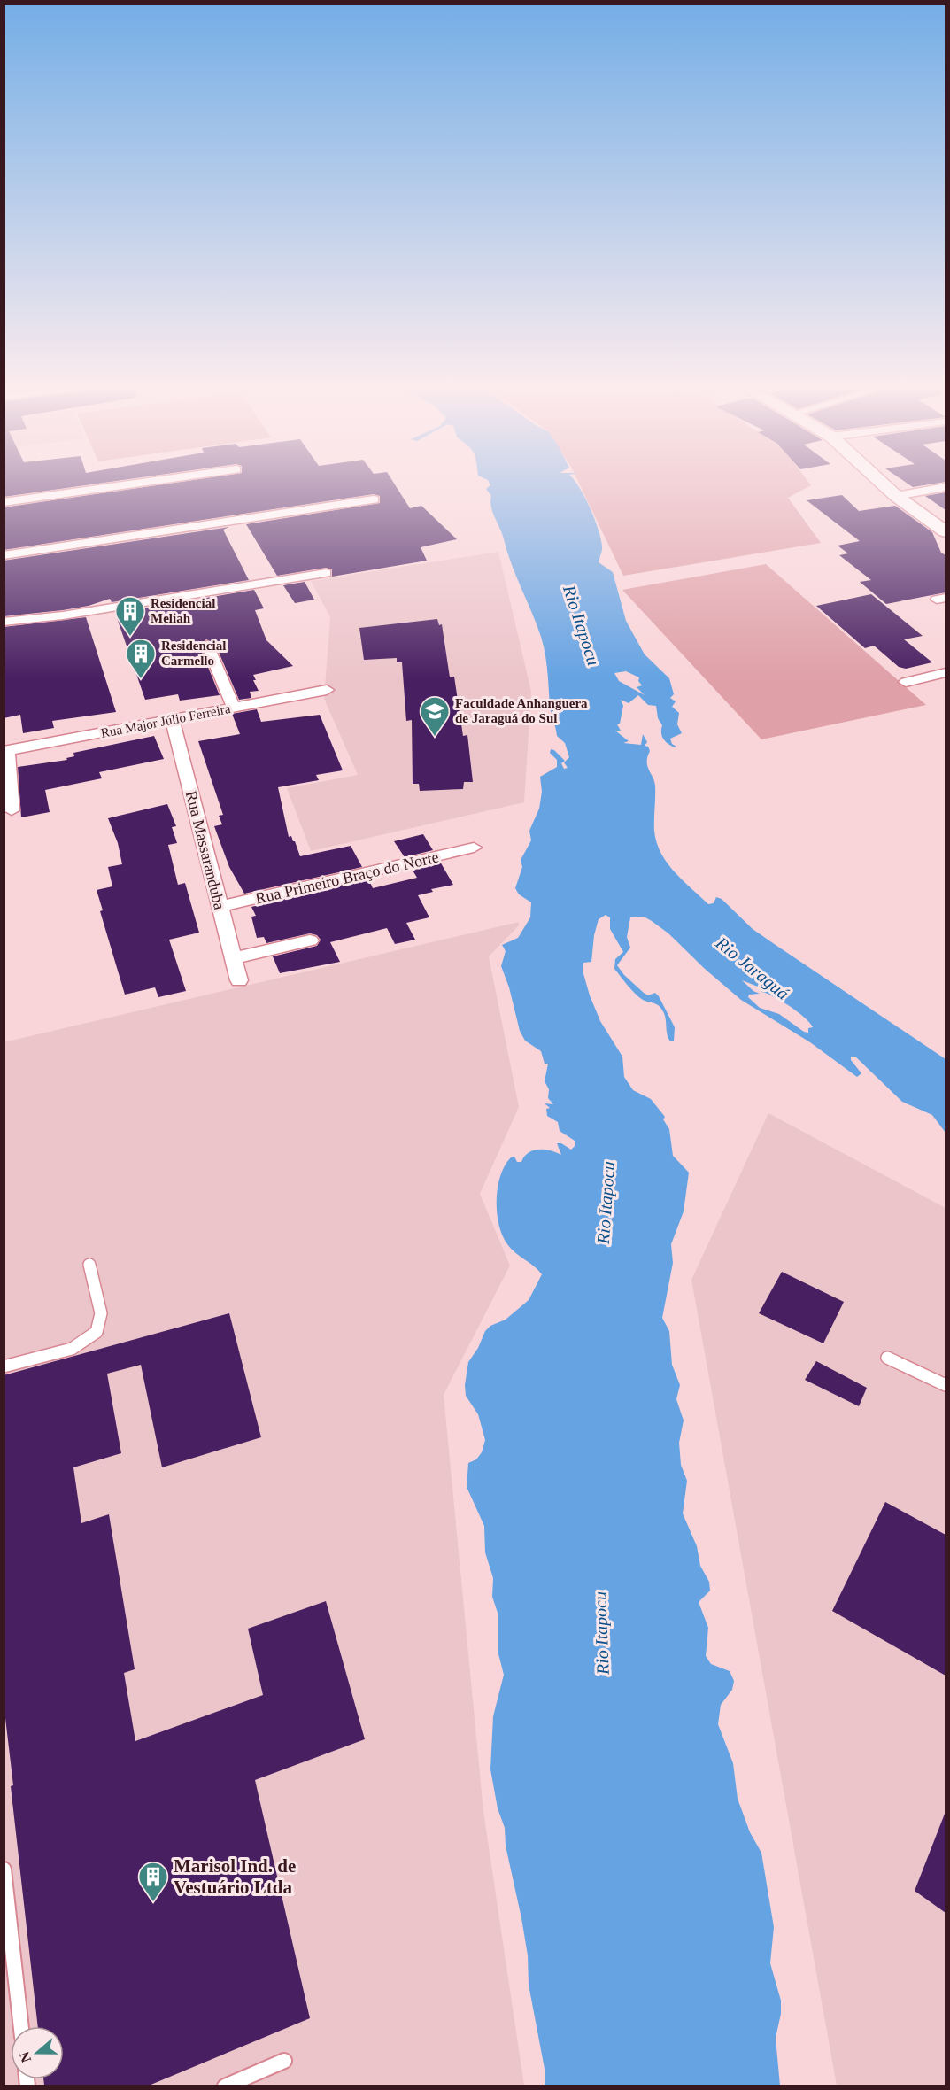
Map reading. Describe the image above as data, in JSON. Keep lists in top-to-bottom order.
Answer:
{
  "streets": {
    "street": ["Rua Major Júlio Ferreira", "Rua Massaranduba", "Rua Primeiro Braço do Norte"]
  },
  "crossings": [
    ["Rua Major Júlio Ferreira", "Rua Massaranduba"],
    ["Rua Massaranduba", "Rua Primeiro Braço do Norte"]
  ],
  "water": ["Rio Itapocu", "Rio Jaraguá"],
  "places": {
    "building": ["Residencial Meliah", "Residencial Carmello", "Marisol Ind. de Vestuário Ltda"],
    "school or university": ["Faculdade Anhanguera de Jaraguá do Sul"]
  },
  "north": "left"
}
